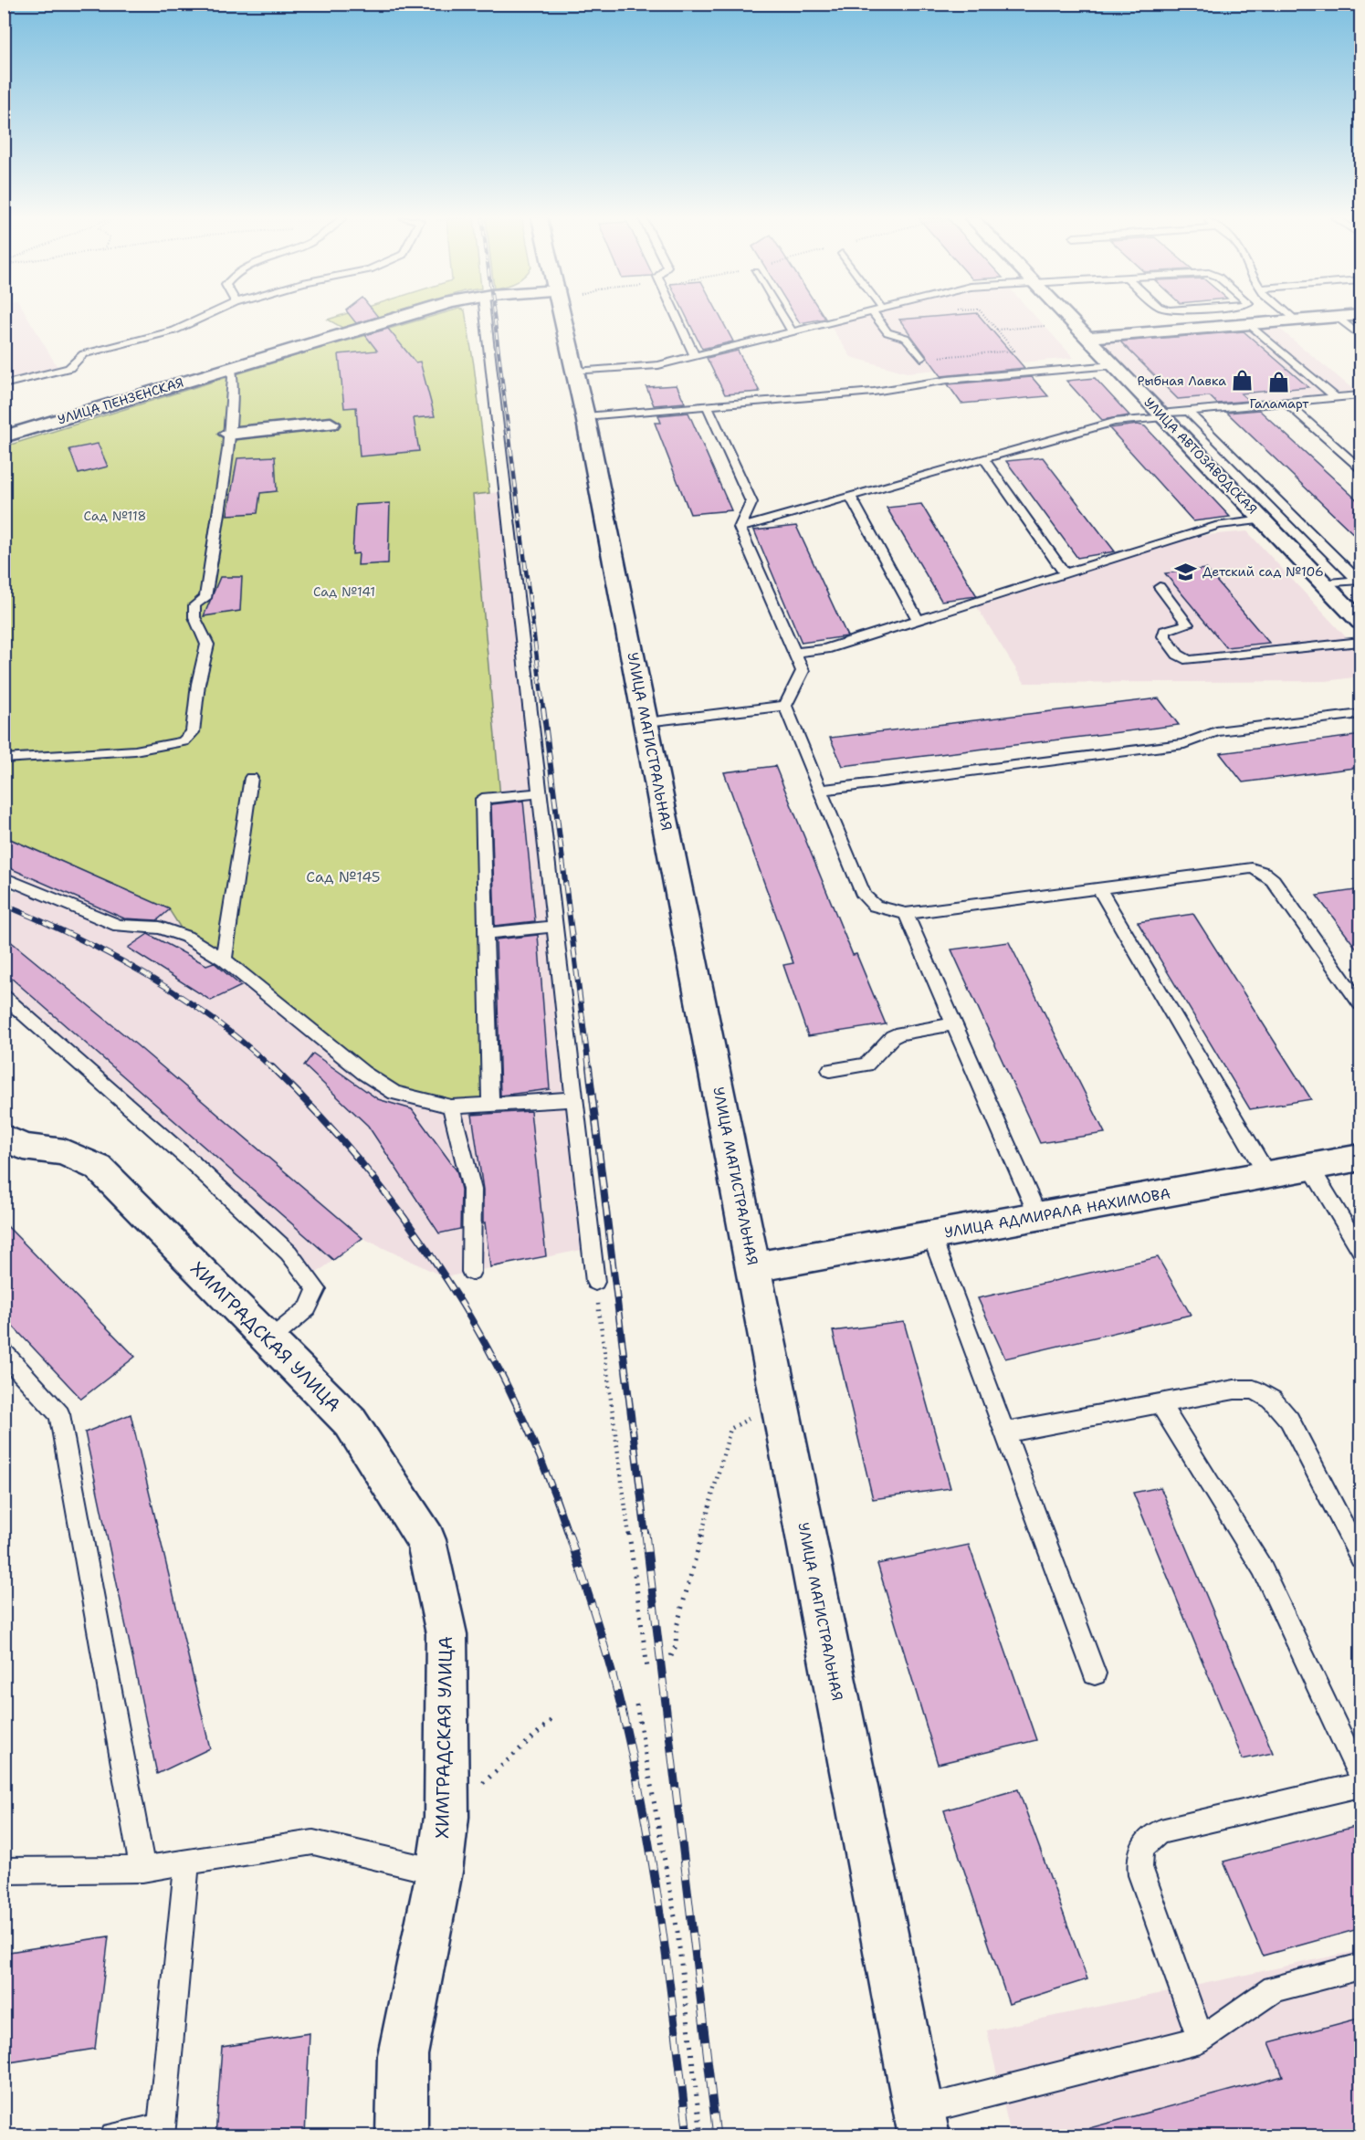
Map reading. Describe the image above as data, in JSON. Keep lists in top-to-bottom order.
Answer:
{
  "streets": {
    "street": [
      "УЛИЦА ПЕНЗЕНСКАЯ",
      "УЛИЦА АВТОЗАВОДСКАЯ",
      "УЛИЦА МАГИСТРАЛЬНАЯ",
      "УЛИЦА АДМИРАЛА НАХИМОВА",
      "ХИМГРАДСКАЯ УЛИЦА"
    ]
  },
  "crossings": [
    ["УЛИЦА МАГИСТРАЛЬНАЯ", "УЛИЦА АДМИРАЛА НАХИМОВА"]
  ],
  "parks": ["Сад №118", "Сад №141", "Сад №145"],
  "places": {
    "shop": ["Рыбная Лавка", "Галамарт"],
    "school or university": ["Детский сад №106"]
  }
}
